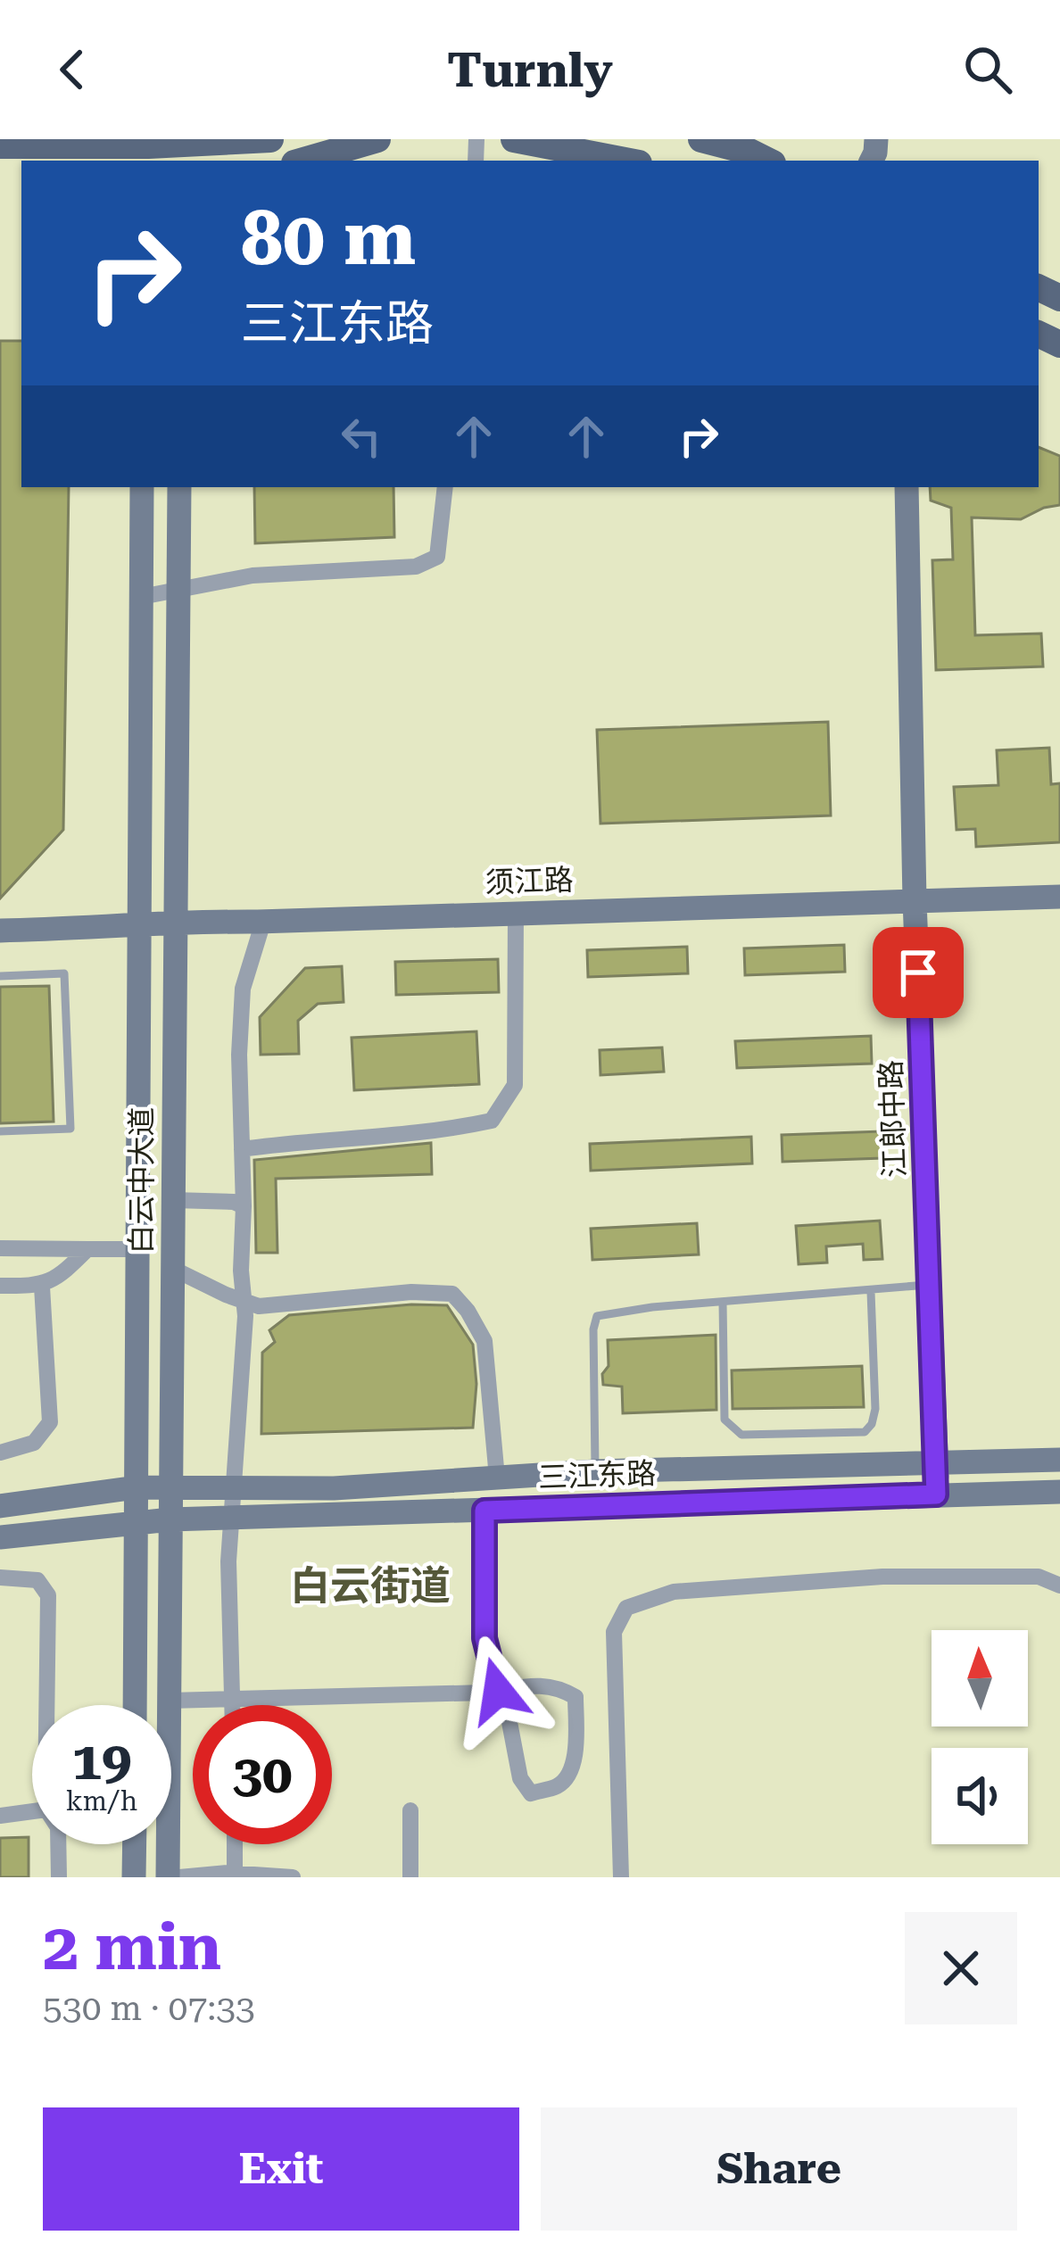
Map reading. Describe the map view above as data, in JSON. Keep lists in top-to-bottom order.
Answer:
{
  "streets": {
    "main road": [
      "须江路",
      "江郎中路",
      "白云中大道",
      "三江东路"
    ]
  },
  "crossings": [
    ["须江路", "江郎中路"],
    ["须江路", "白云中大道"],
    ["江郎中路", "三江东路"],
    ["白云中大道", "三江东路"]
  ],
  "districts": ["白云街道"],
  "north": "top",
  "page": {
    "header": "Turnly",
    "turn": ["80 m", "三江东路"],
    "speed": "19 km/h",
    "limit": "30",
    "heading": ["2 min", "530 m · 07:33"],
    "buttons": ["Exit", "Share"]
  }
}
